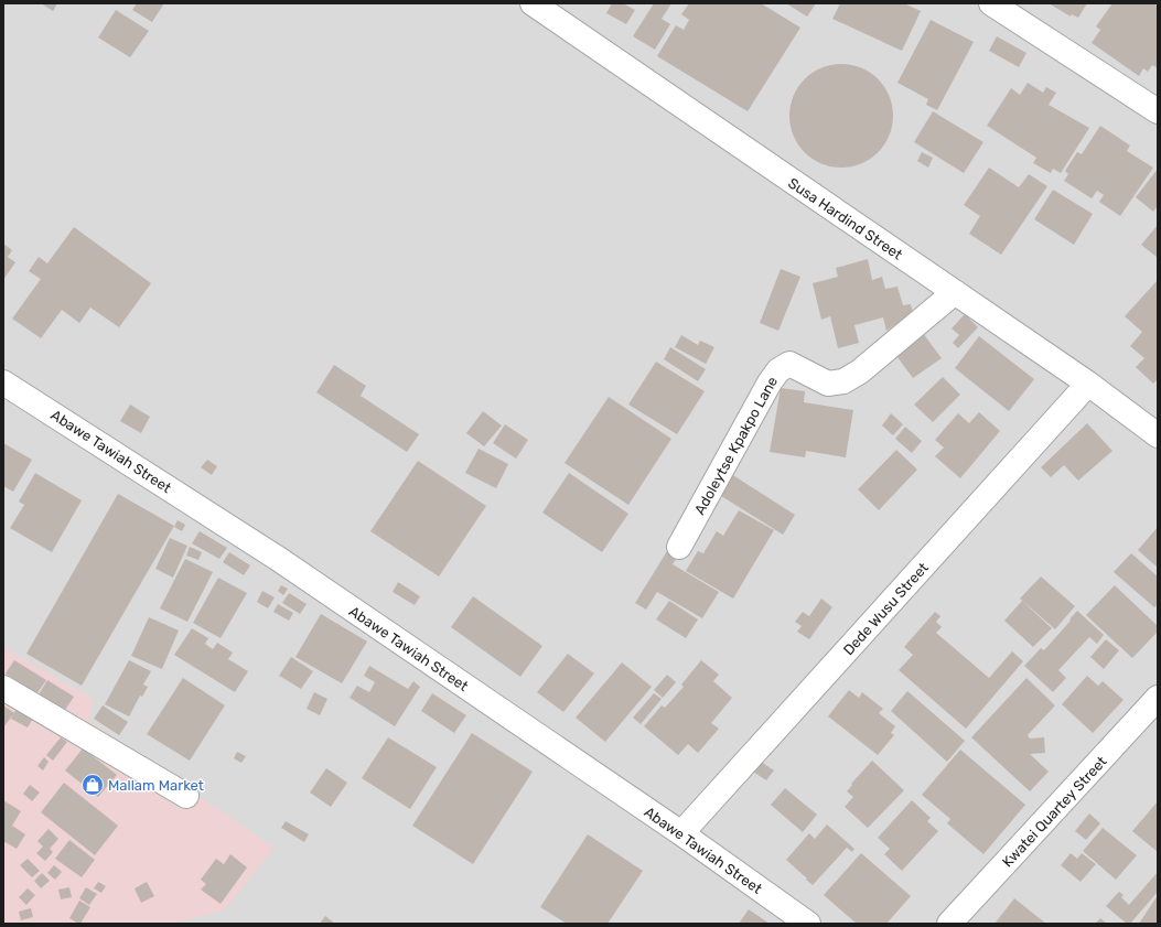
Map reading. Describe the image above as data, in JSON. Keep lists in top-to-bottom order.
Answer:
{
  "streets": {
    "street": [
      "Susa Hardind Street",
      "Adoleytse Kpakpo Lane",
      "Abawe Tawiah Street",
      "Dede Wusu Street",
      "Kwatei Quartey Street"
    ]
  },
  "crossings": [
    ["Susa Hardind Street", "Adoleytse Kpakpo Lane"],
    ["Susa Hardind Street", "Dede Wusu Street"],
    ["Abawe Tawiah Street", "Dede Wusu Street"]
  ],
  "places": {
    "shop": ["Mallam Market"]
  }
}
